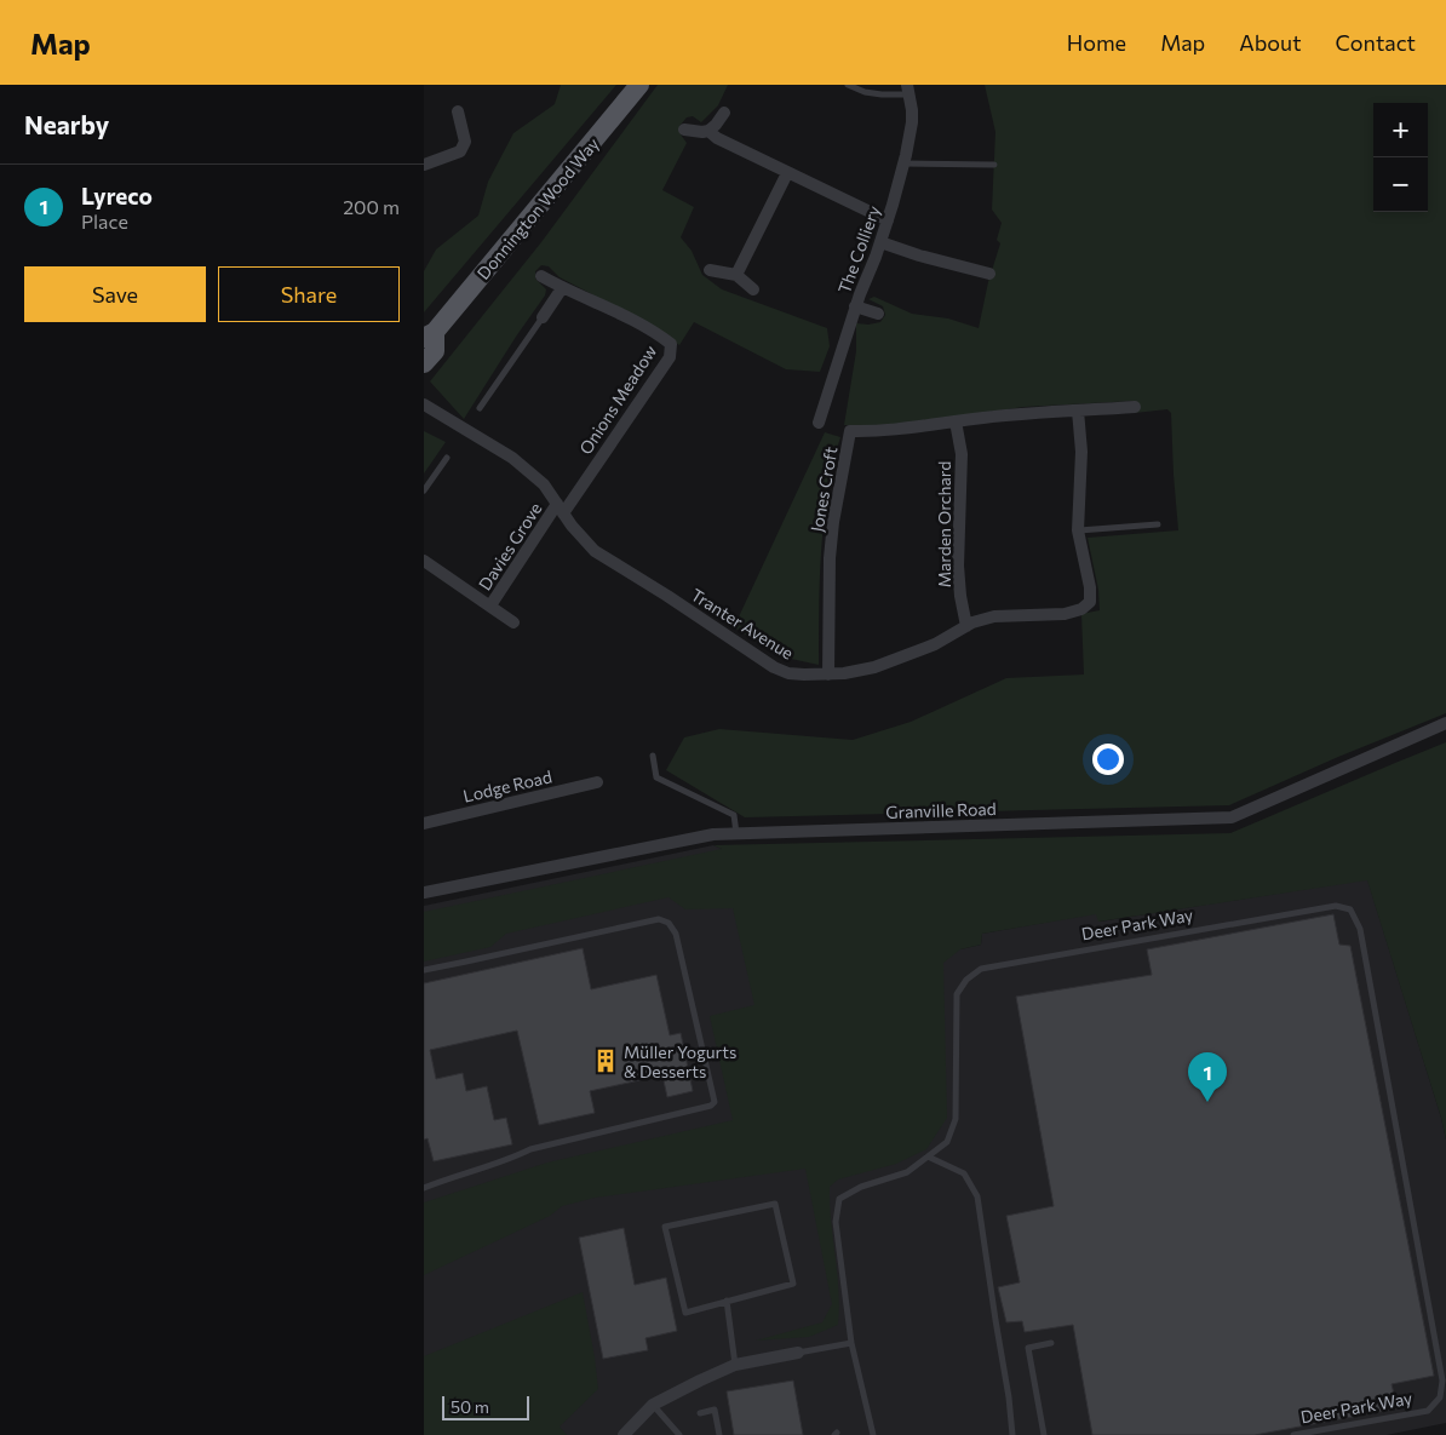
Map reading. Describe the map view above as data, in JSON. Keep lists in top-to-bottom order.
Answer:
{
  "streets": {
    "main road": ["Donnington Wood Way"],
    "street": [
      "The Colliery",
      "Onions Meadow",
      "Jones Croft",
      "Marden Orchard",
      "Davies Grove",
      "Tranter Avenue",
      "Lodge Road",
      "Granville Road"
    ],
    "lane": ["Deer Park Way"]
  },
  "crossings": [
    ["Onions Meadow", "Davies Grove"],
    ["Onions Meadow", "Tranter Avenue"],
    ["Jones Croft", "Marden Orchard"],
    ["Jones Croft", "Tranter Avenue"],
    ["Marden Orchard", "Tranter Avenue"],
    ["Davies Grove", "Tranter Avenue"]
  ],
  "places": {
    "building": ["Müller Yogurts & Desserts"]
  },
  "scale_bar": "50 m",
  "page": {
    "header": "Map",
    "nav": [
      "Home",
      "Map",
      "About",
      "Contact"
    ],
    "heading": "Nearby",
    "map_buttons": ["+", "−"],
    "list": [
      {
        "mark": "1",
        "name": "Lyreco",
        "note": "Place",
        "value": "200 m"
      }
    ],
    "buttons": ["Save", "Share"],
    "pins": "1",
    "scale": "50 m"
  }
}
